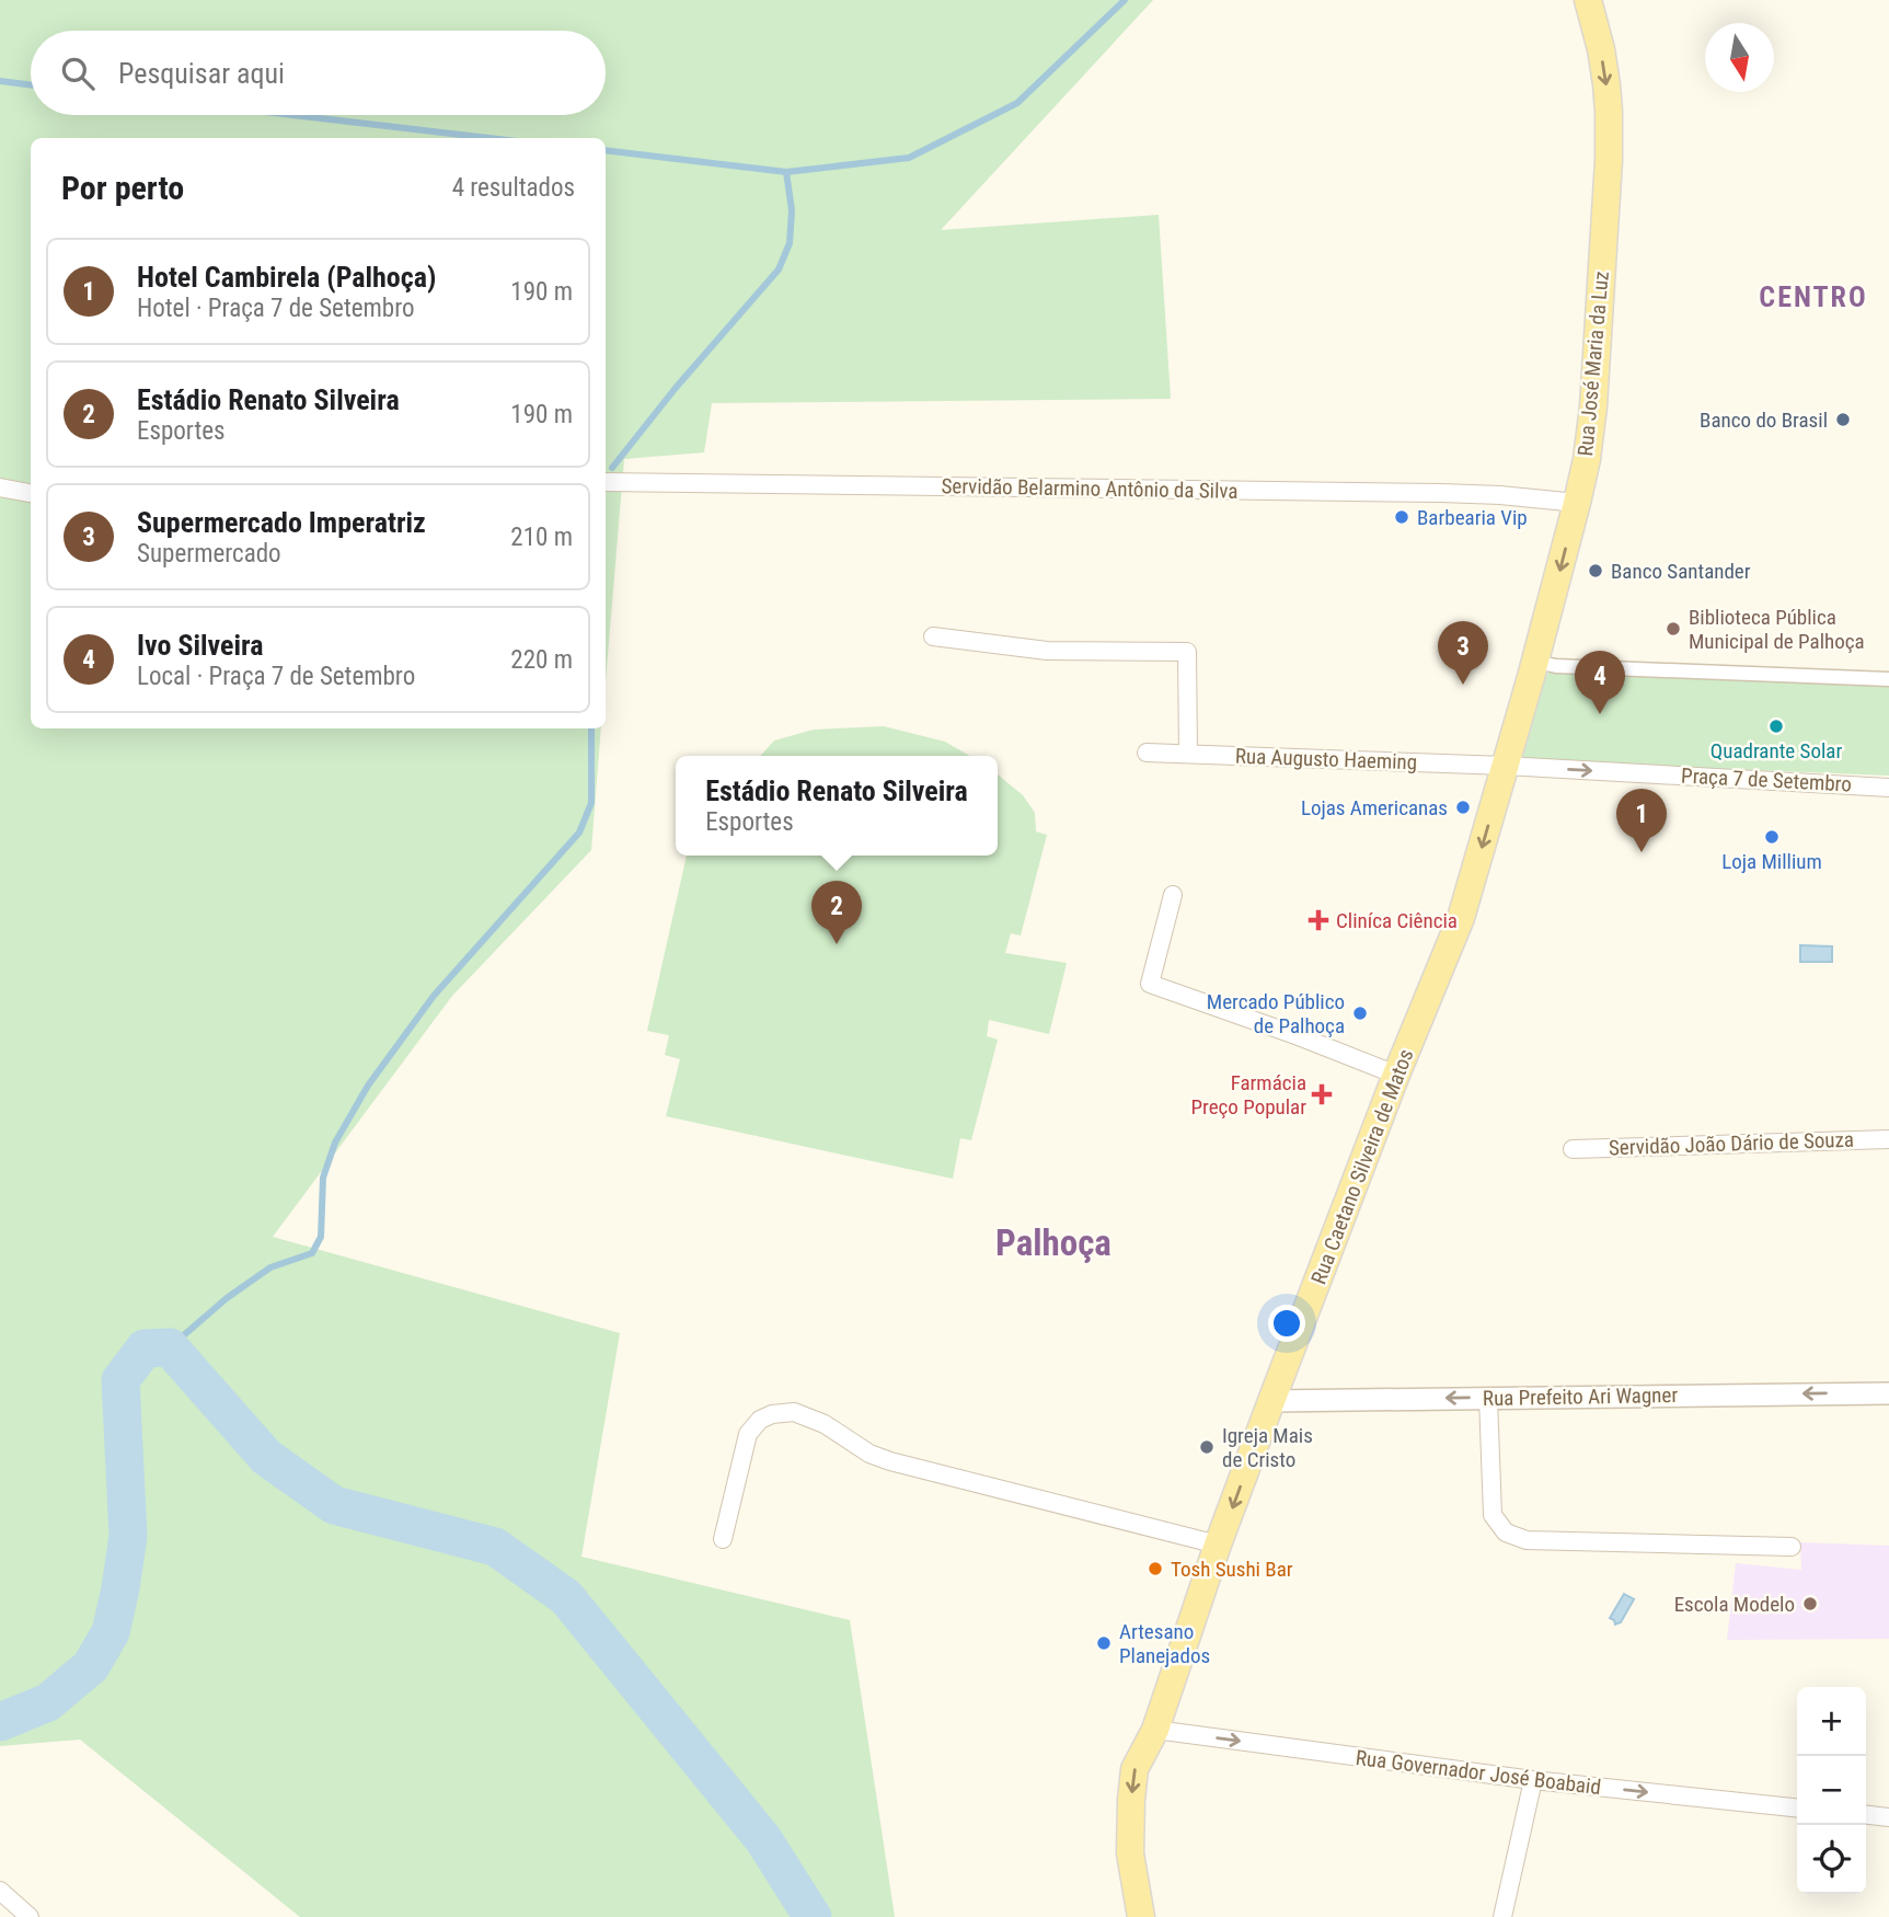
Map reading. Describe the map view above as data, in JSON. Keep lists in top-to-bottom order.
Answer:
{
  "streets": {
    "main road": ["Rua José Maria da Luz", "Rua Caetano Silveira de Matos"],
    "street": [
      "Servidão Belarmino Antônio da Silva",
      "Rua Augusto Haeming",
      "Praça 7 de Setembro",
      "Servidão João Dário de Souza",
      "Rua Prefeito Ari Wagner",
      "Rua Governador José Boabaid"
    ]
  },
  "crossings": [
    ["Rua José Maria da Luz", "Servidão Belarmino Antônio da Silva"],
    ["Rua José Maria da Luz", "Rua Augusto Haeming"],
    ["Rua José Maria da Luz", "Praça 7 de Setembro"],
    ["Rua José Maria da Luz", "Rua Caetano Silveira de Matos"],
    ["Rua Augusto Haeming", "Praça 7 de Setembro"],
    ["Rua Augusto Haeming", "Rua Caetano Silveira de Matos"],
    ["Praça 7 de Setembro", "Rua Caetano Silveira de Matos"],
    ["Rua Caetano Silveira de Matos", "Rua Prefeito Ari Wagner"],
    ["Rua Caetano Silveira de Matos", "Rua Governador José Boabaid"]
  ],
  "one_way": [
    "Rua José Maria da Luz",
    "Rua Caetano Silveira de Matos",
    "Rua Prefeito Ari Wagner",
    "Rua Governador José Boabaid"
  ],
  "districts": ["CENTRO", "Palhoça"],
  "places": {
    "other": [
      "Banco do Brasil",
      "Barbearia Vip",
      "Banco Santander",
      "Biblioteca Pública Municipal de Palhoça",
      "Quadrante Solar",
      "Lojas Americanas",
      "Loja Millium",
      "Mercado Público de Palhoça",
      "Igreja Mais de Cristo",
      "Tosh Sushi Bar",
      "Escola Modelo",
      "Artesano Planejados"
    ],
    "health": ["Cliníca Ciência", "Farmácia Preço Popular"]
  },
  "north": "bottom",
  "page": {
    "search": "Pesquisar aqui",
    "heading": ["Por perto", "4 resultados"],
    "list": [
      {
        "mark": "1",
        "name": "Hotel Cambirela (Palhoça)",
        "note": "Hotel · Praça 7 de Setembro",
        "value": "190 m"
      },
      {
        "mark": "2",
        "name": "Estádio Renato Silveira",
        "note": "Esportes",
        "value": "190 m"
      },
      {
        "mark": "3",
        "name": "Supermercado Imperatriz",
        "note": "Supermercado",
        "value": "210 m"
      },
      {
        "mark": "4",
        "name": "Ivo Silveira",
        "note": "Local · Praça 7 de Setembro",
        "value": "220 m"
      }
    ],
    "pins": [
      "3",
      "4",
      "1",
      "2"
    ],
    "popup": ["Estádio Renato Silveira", "Esportes"],
    "map_buttons": ["+", "−"]
  }
}
